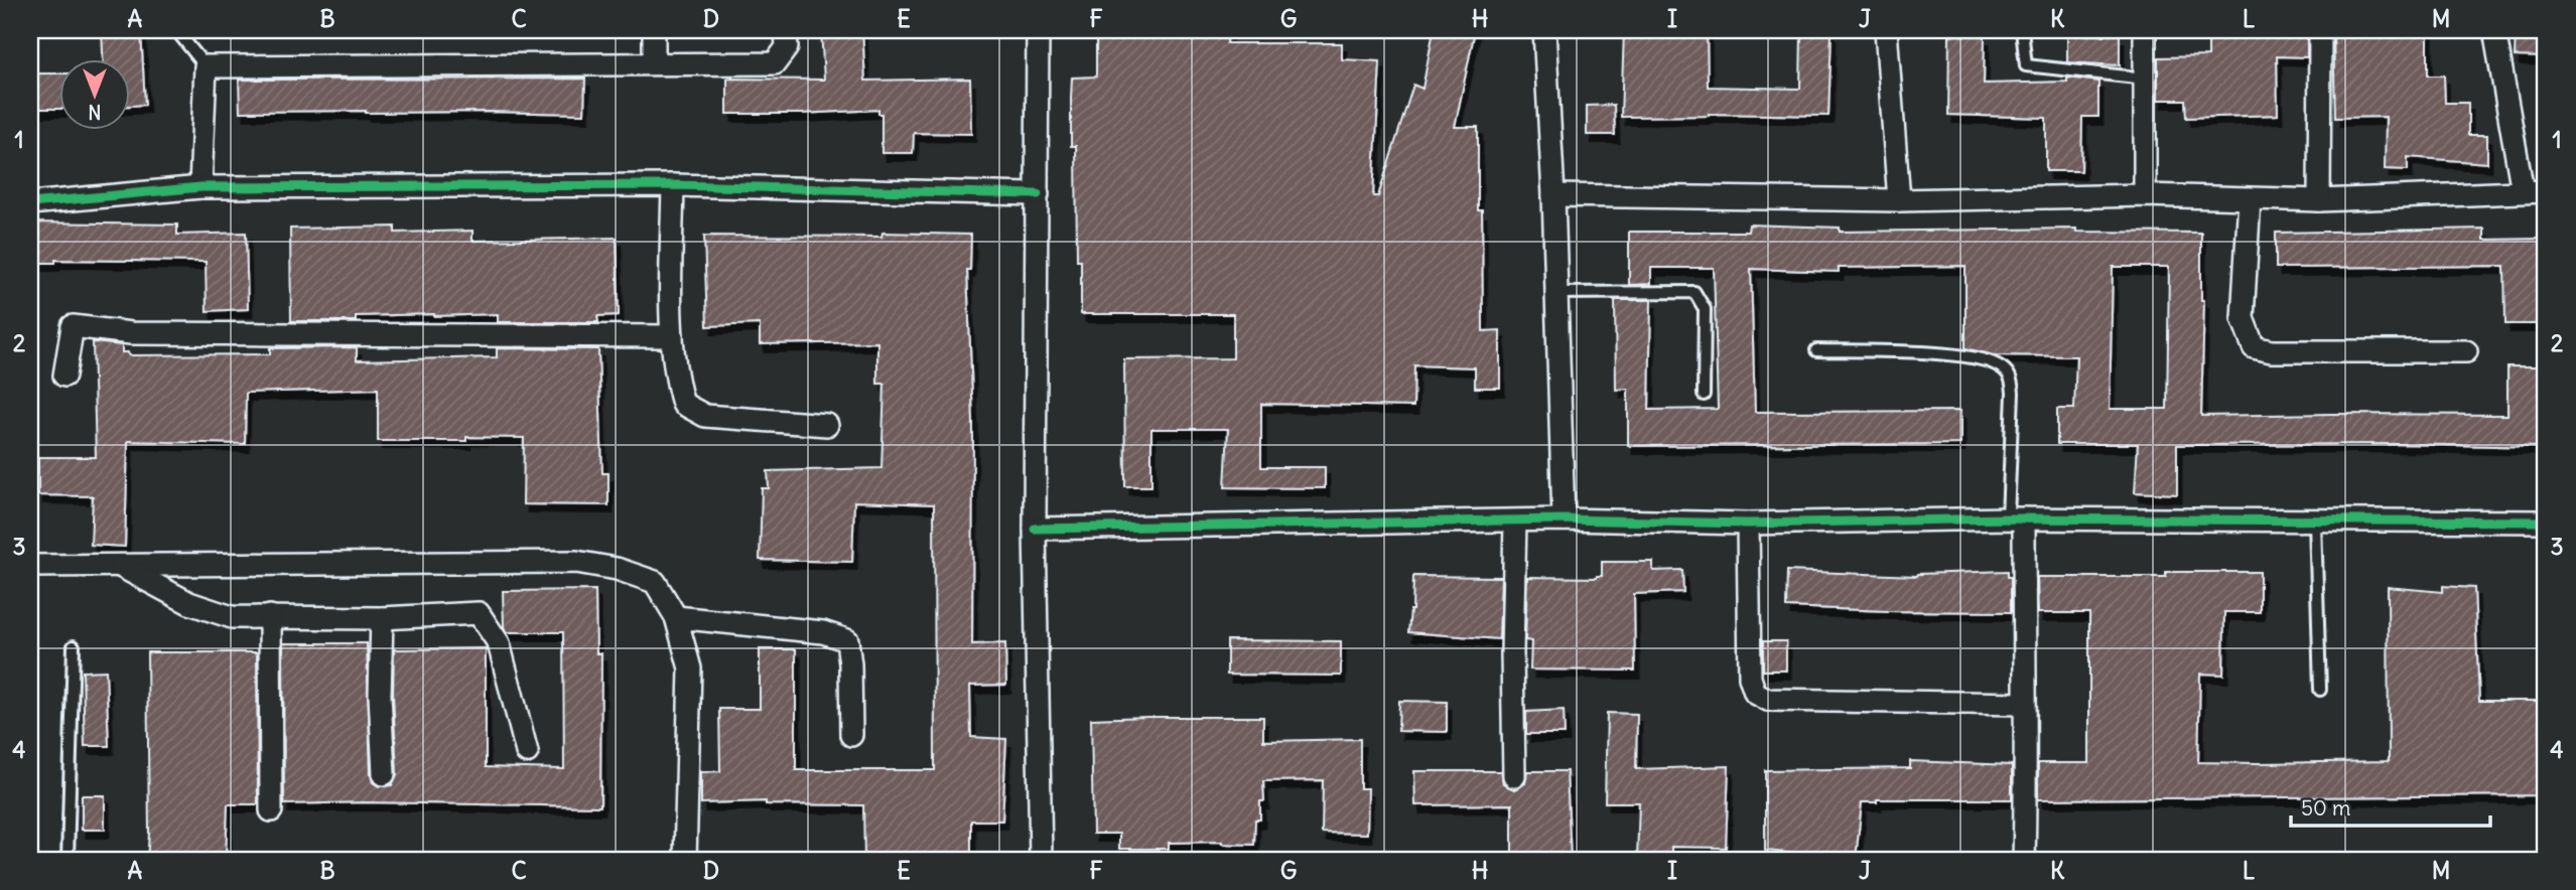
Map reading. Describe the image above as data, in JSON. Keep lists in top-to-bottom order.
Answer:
{
  "scale_bar": "50 m",
  "north": "bottom",
  "grid": {
    "columns": [
      "A",
      "B",
      "C",
      "D",
      "E",
      "F",
      "G",
      "H",
      "I",
      "J",
      "K",
      "L",
      "M"
    ],
    "rows": [
      "1",
      "2",
      "3",
      "4"
    ]
  }
}
